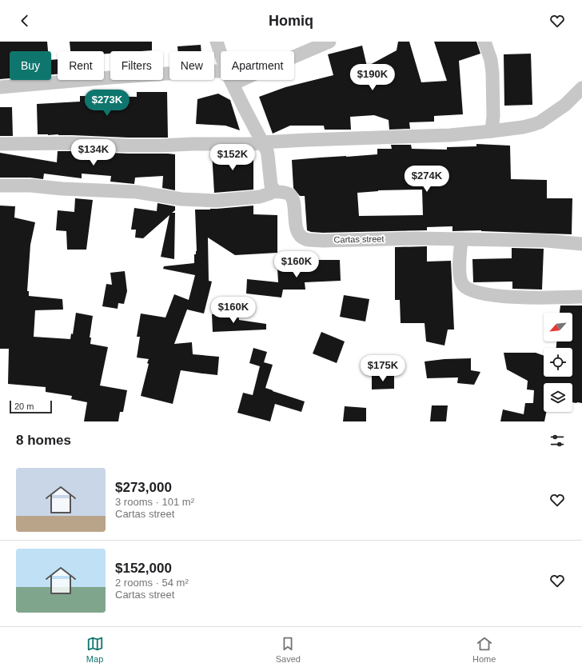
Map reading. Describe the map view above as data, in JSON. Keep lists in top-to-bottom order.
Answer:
{
  "streets": {
    "street": ["Cartas street"]
  },
  "scale_bar": "20 m",
  "north": "bottom left",
  "page": {
    "header": "Homiq",
    "chip": [
      "Buy",
      "Rent",
      "Filters",
      "New",
      "Apartment"
    ],
    "price": [
      "$190K",
      "$273K",
      "$134K",
      "$152K",
      "$274K",
      "$160K",
      "$160K",
      "$175K"
    ],
    "scale": "20 m",
    "heading": "8 homes",
    "list": [
      {
        "name": "$273,000",
        "note": "3 rooms · 101 m² · Cartas street"
      },
      {
        "name": "$152,000",
        "note": "2 rooms · 54 m² · Cartas street"
      }
    ],
    "tabs": ["Map", "Saved", "Home"]
  }
}
